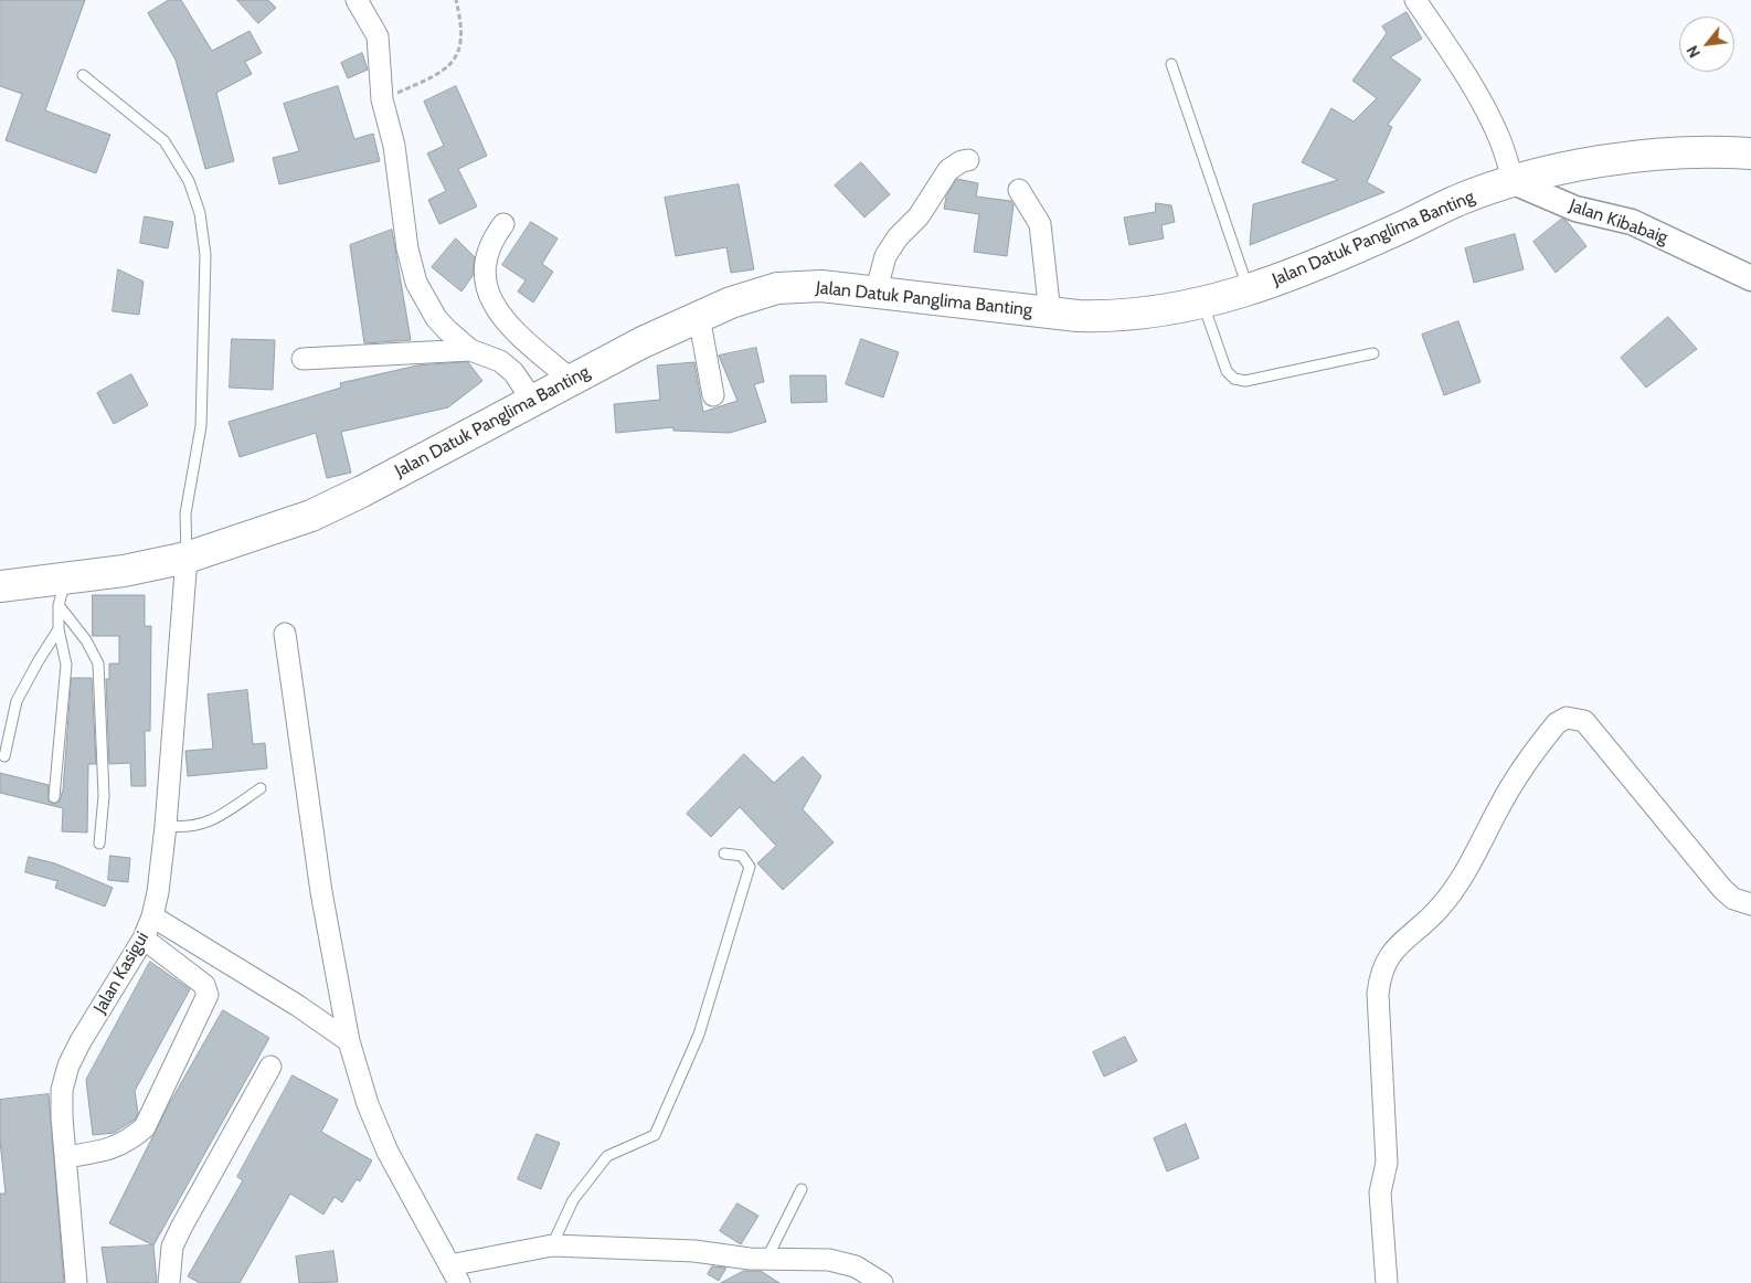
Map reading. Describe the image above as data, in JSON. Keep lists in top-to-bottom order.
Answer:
{
  "streets": {
    "main road": ["Jalan Datuk Panglima Banting"],
    "street": ["Jalan Kibabaig", "Jalan Kasigui"]
  },
  "crossings": [
    ["Jalan Kibabaig", "Jalan Datuk Panglima Banting"],
    ["Jalan Datuk Panglima Banting", "Jalan Kasigui"]
  ],
  "north": "bottom left"
}
